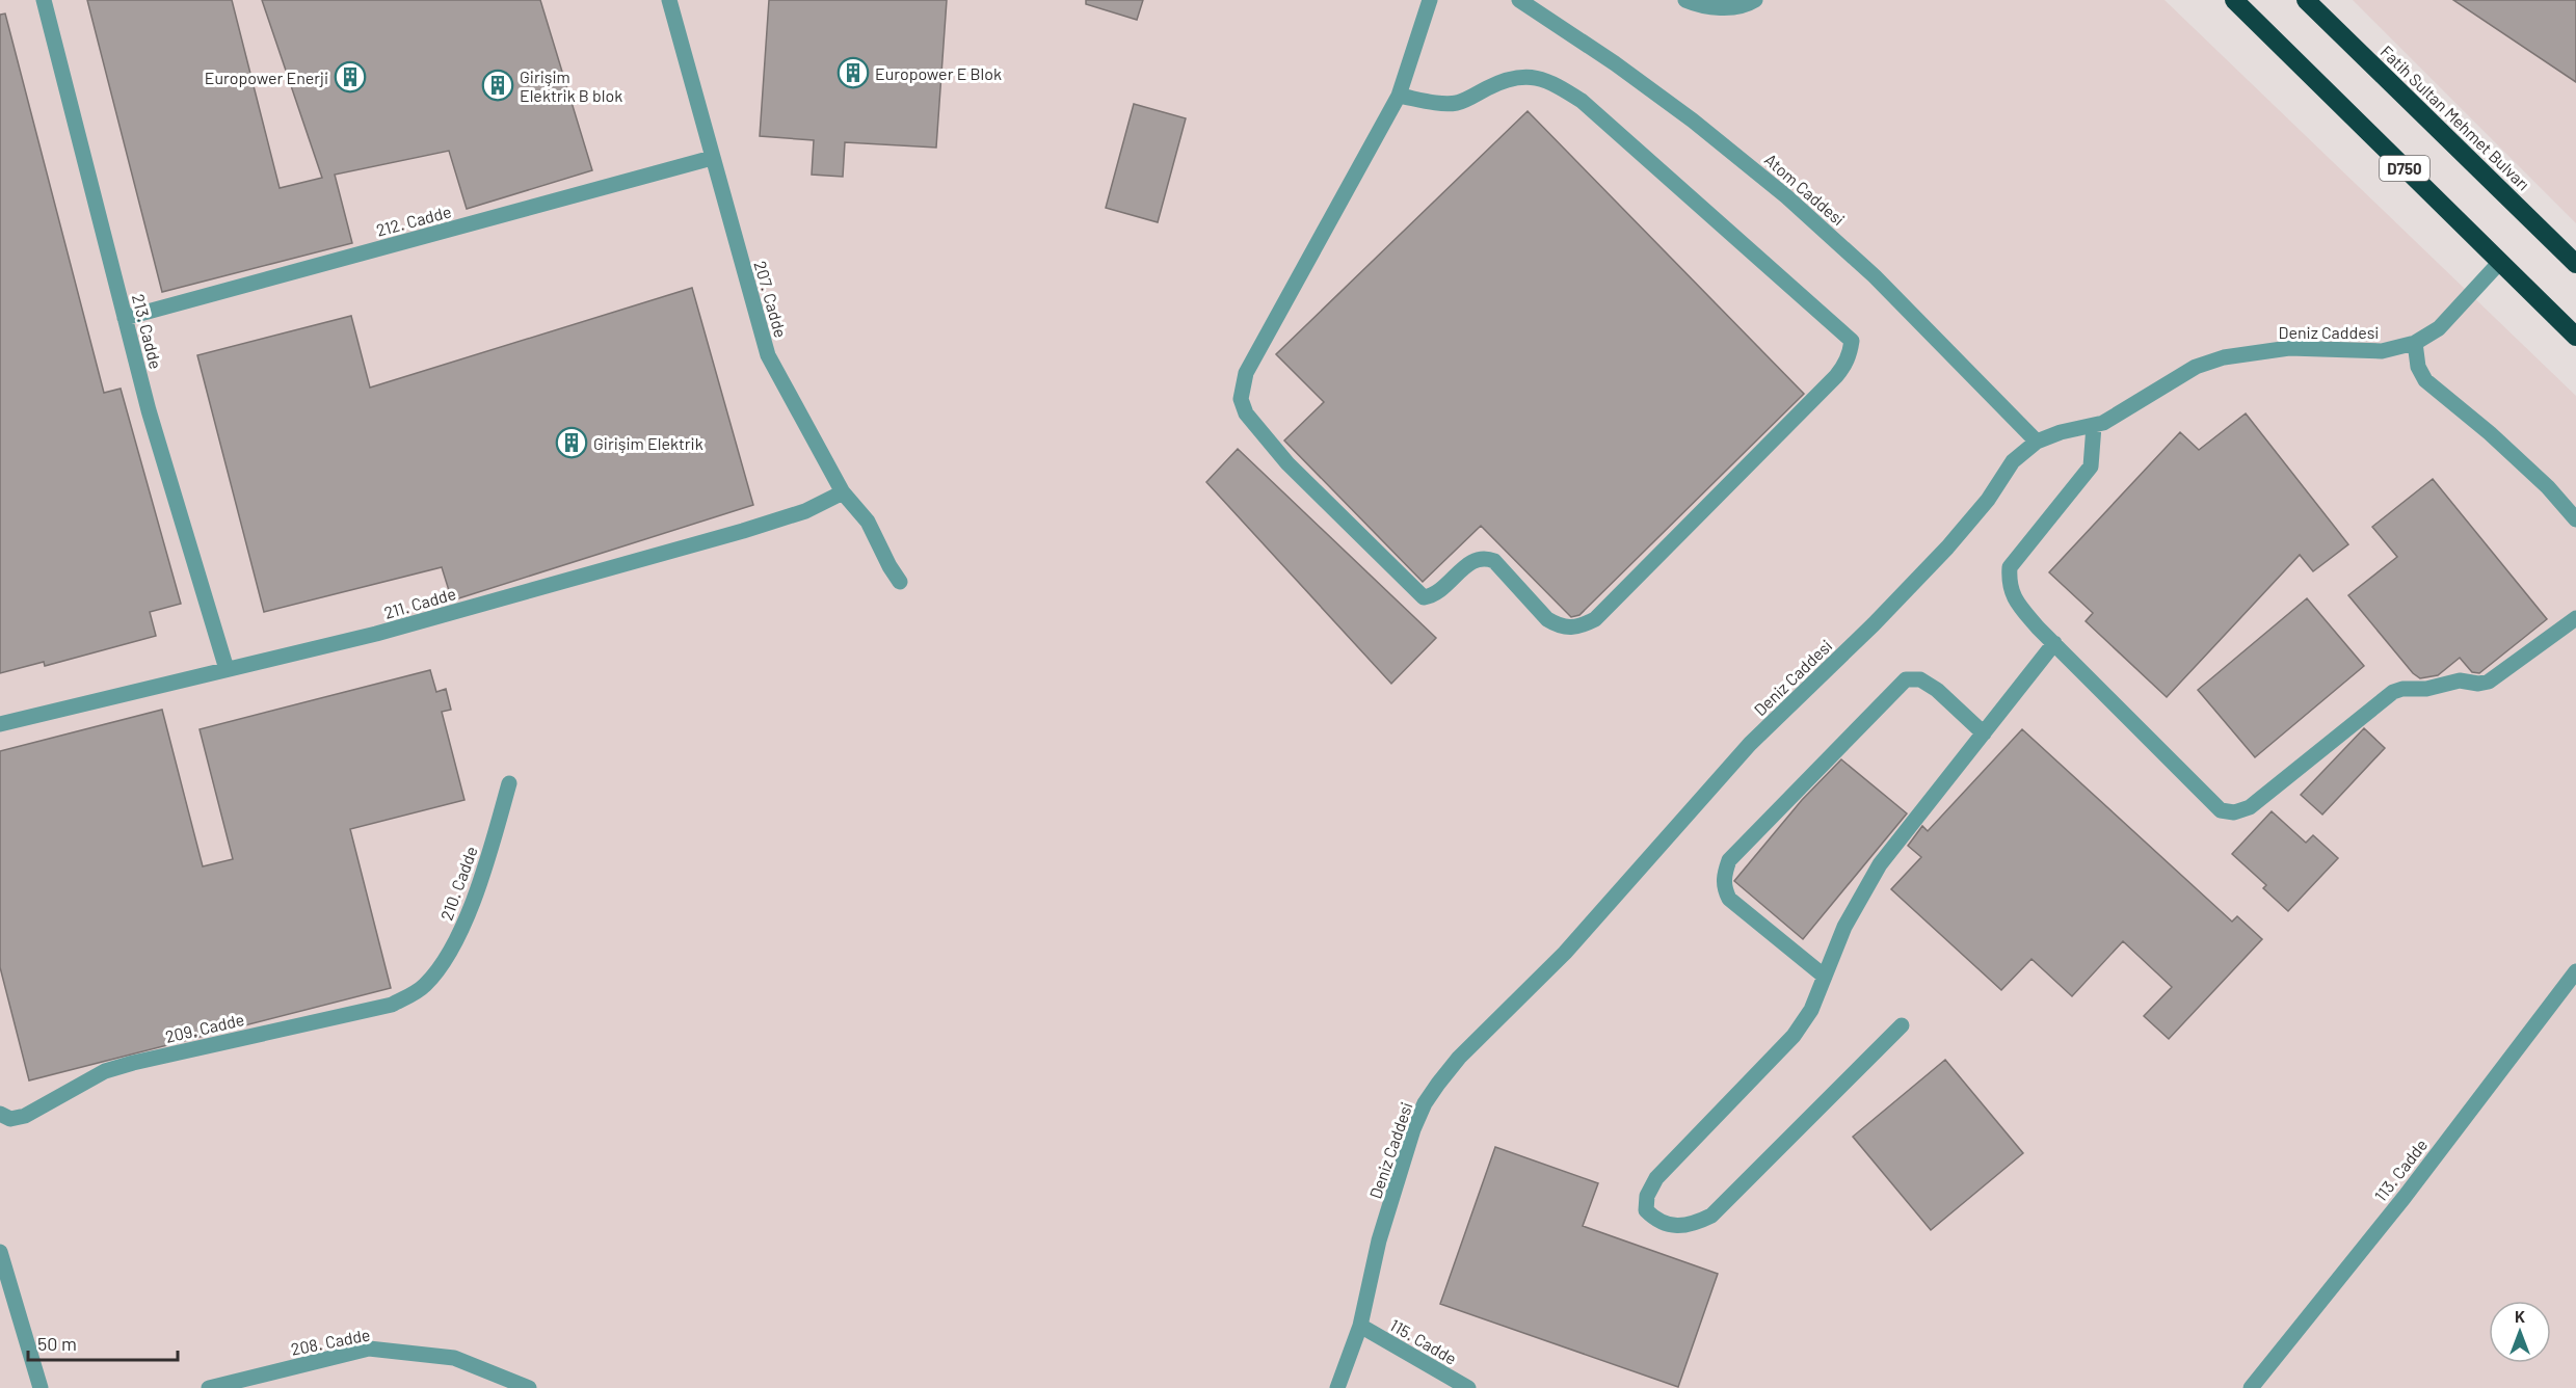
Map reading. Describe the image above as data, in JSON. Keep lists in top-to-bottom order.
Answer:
{
  "streets": {
    "highway": ["Fatih Sultan Mehmet Bulvarı", "D750"],
    "street": [
      "Atom Caddesi",
      "212. Cadde",
      "207. Cadde",
      "213. Cadde",
      "Deniz Caddesi",
      "211. Cadde",
      "210. Cadde",
      "209. Cadde",
      "113. Cadde",
      "208. Cadde",
      "115. Cadde"
    ]
  },
  "crossings": [
    ["D750", "Deniz Caddesi"],
    ["Atom Caddesi", "Deniz Caddesi"],
    ["212. Cadde", "207. Cadde"],
    ["212. Cadde", "213. Cadde"],
    ["207. Cadde", "211. Cadde"],
    ["213. Cadde", "211. Cadde"],
    ["Deniz Caddesi", "115. Cadde"],
    ["210. Cadde", "209. Cadde"]
  ],
  "places": {
    "building": [
      "Europower E Blok",
      "Europower Enerji",
      "Girişim Elektrik B blok",
      "Girişim Elektrik"
    ]
  },
  "scale_bar": "50 m",
  "north": "top"
}
